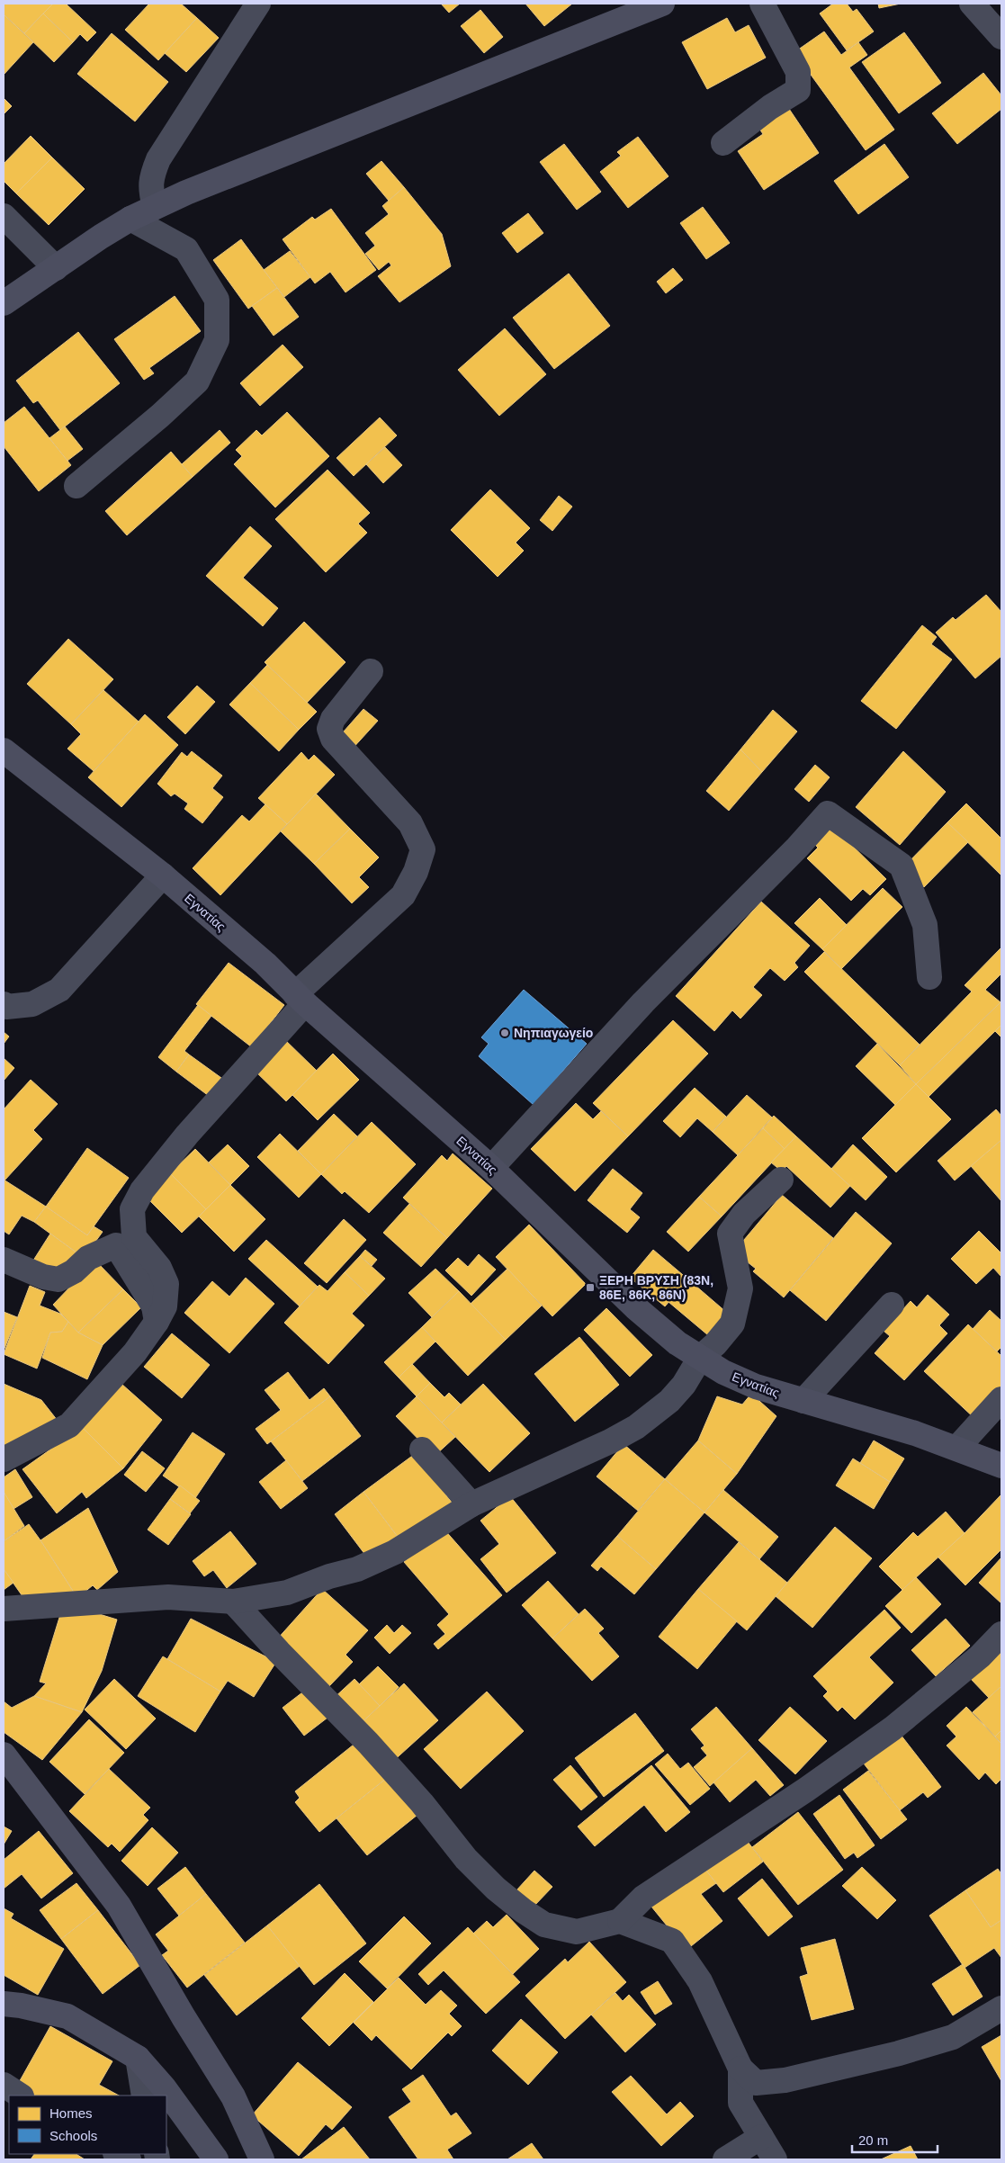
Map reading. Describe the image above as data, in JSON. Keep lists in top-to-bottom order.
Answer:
{
  "streets": {
    "street": ["Εγνατίας"]
  },
  "places": {
    "other": ["Νηπιαγωγείο"],
    "transit": ["ΞΕΡΗ ΒΡΥΣΗ (83Ν, 86Ε, 86Κ, 86Ν)"]
  },
  "legend": ["Homes", "Schools"],
  "scale_bar": "20 m"
}
